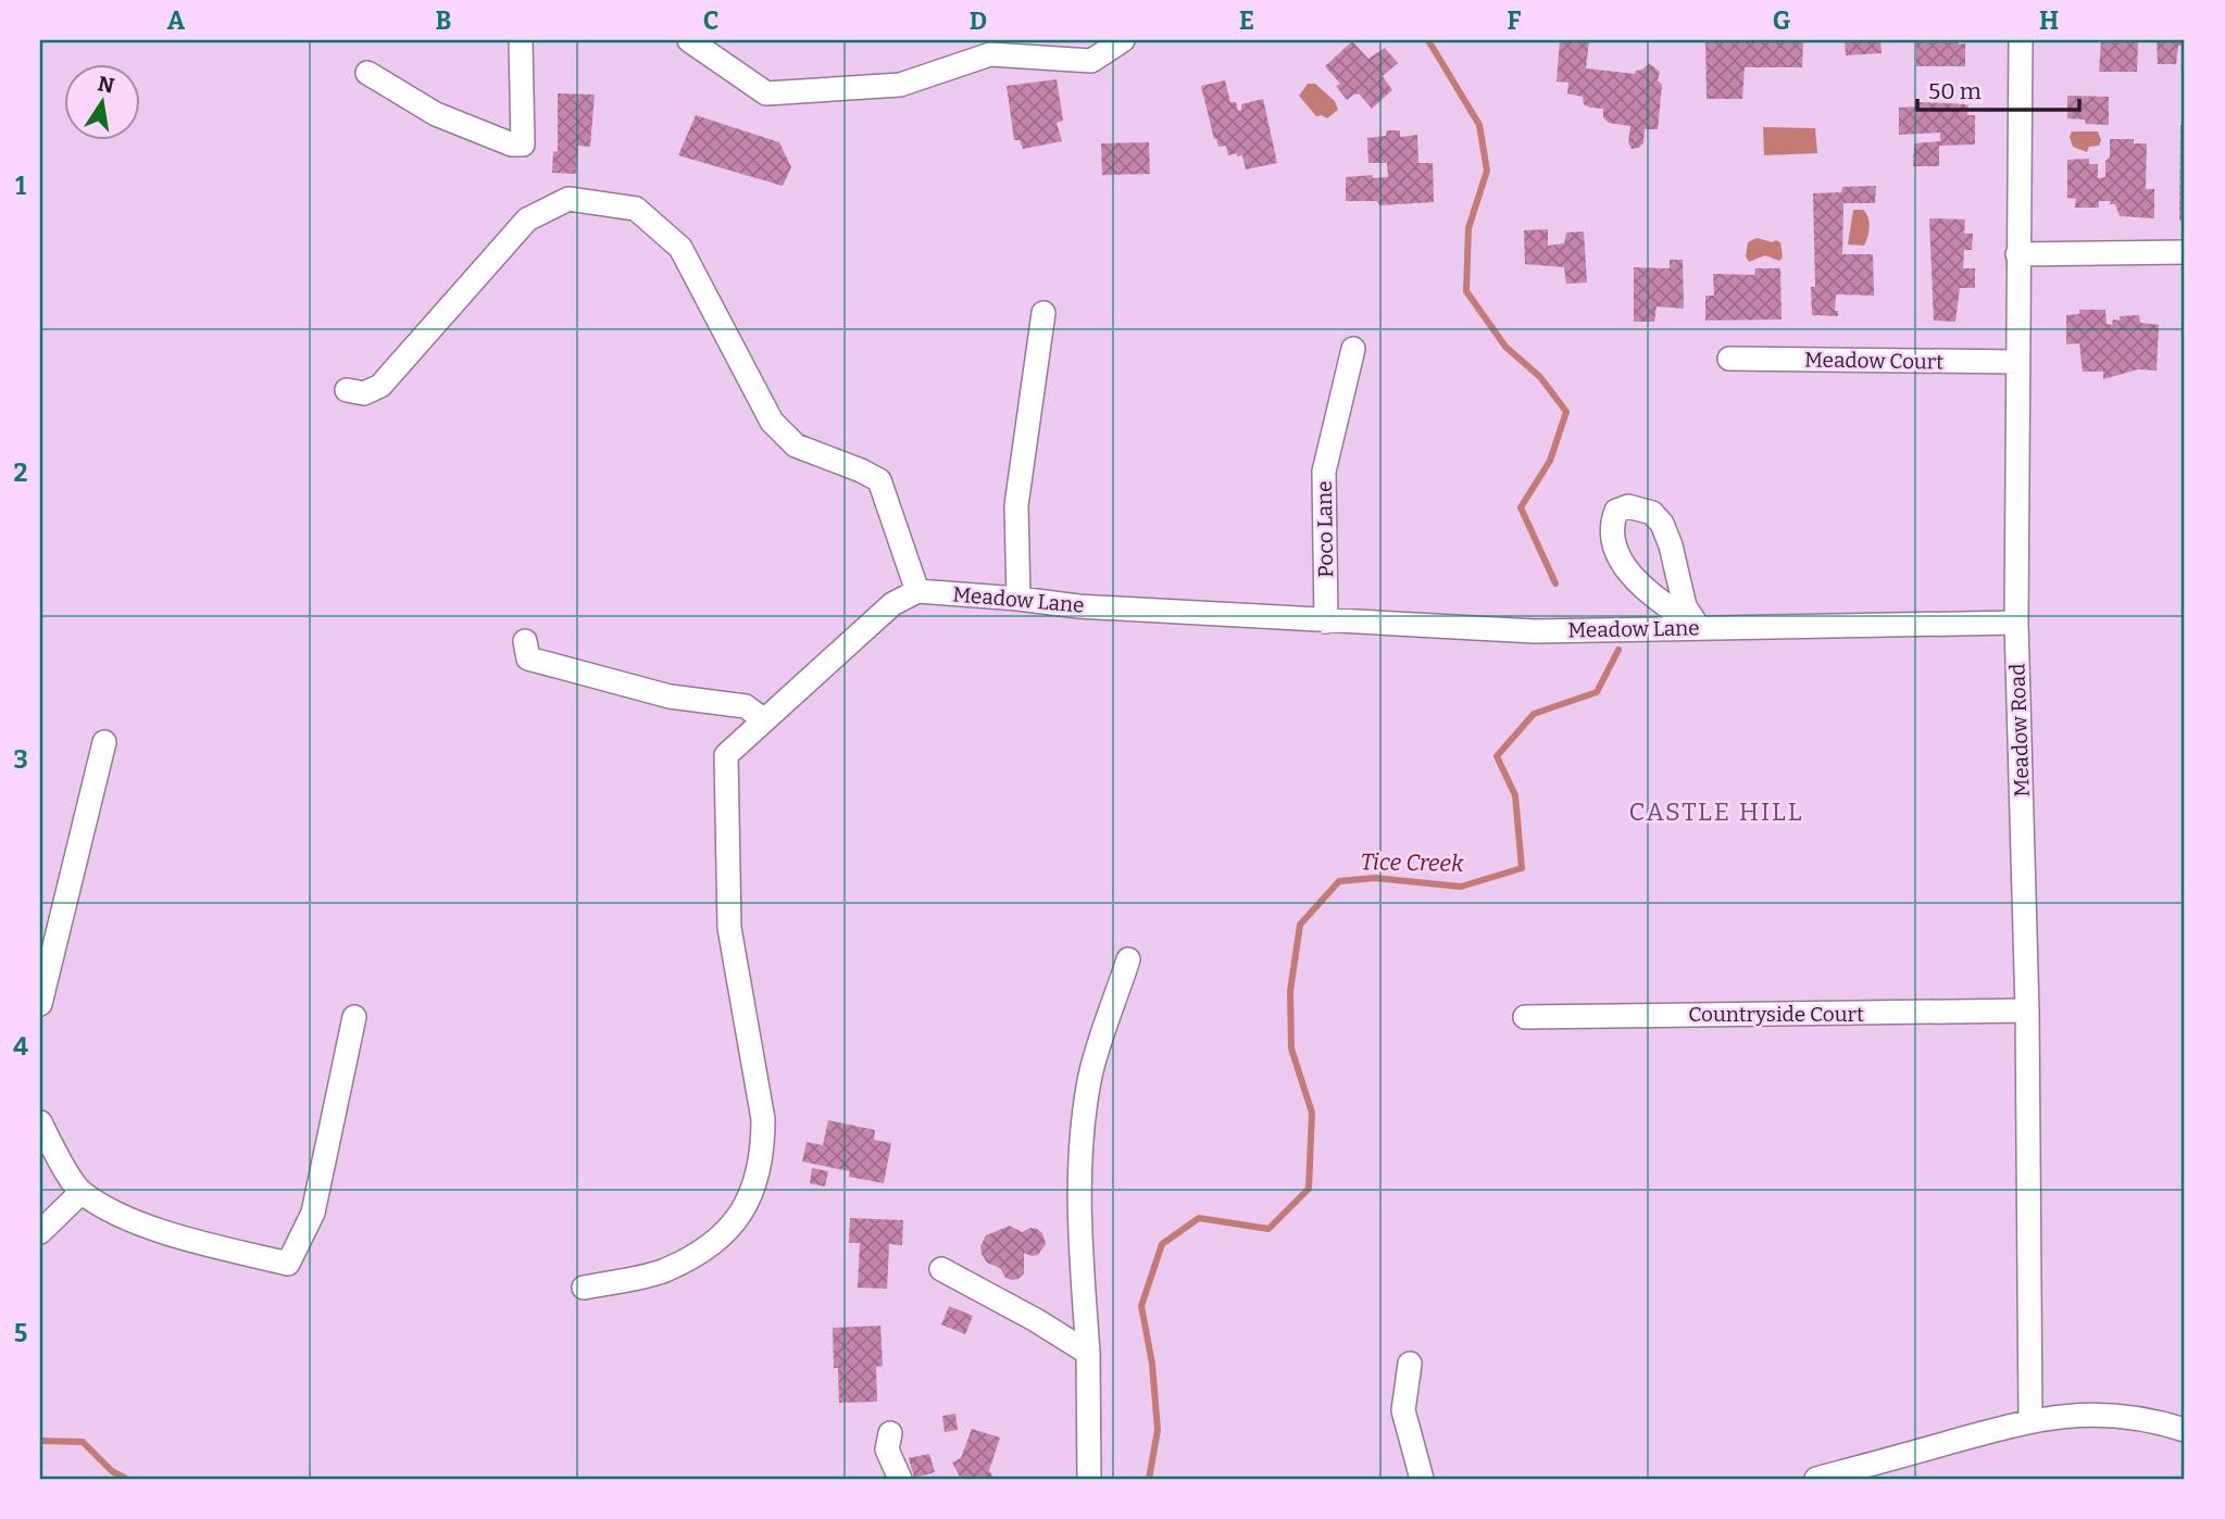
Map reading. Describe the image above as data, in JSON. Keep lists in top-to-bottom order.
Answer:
{
  "streets": {
    "street": [
      "Meadow Court",
      "Poco Lane",
      "Meadow Lane",
      "Meadow Road",
      "Countryside Court"
    ]
  },
  "crossings": [
    ["Meadow Court", "Meadow Road"],
    ["Poco Lane", "Meadow Lane"],
    ["Meadow Lane", "Meadow Road"],
    ["Meadow Road", "Countryside Court"]
  ],
  "districts": ["CASTLE HILL"],
  "water": ["Tice Creek"],
  "scale_bar": "50 m",
  "north": "top",
  "grid": {
    "columns": [
      "A",
      "B",
      "C",
      "D",
      "E",
      "F",
      "G",
      "H"
    ],
    "rows": [
      "1",
      "2",
      "3",
      "4",
      "5"
    ]
  }
}
